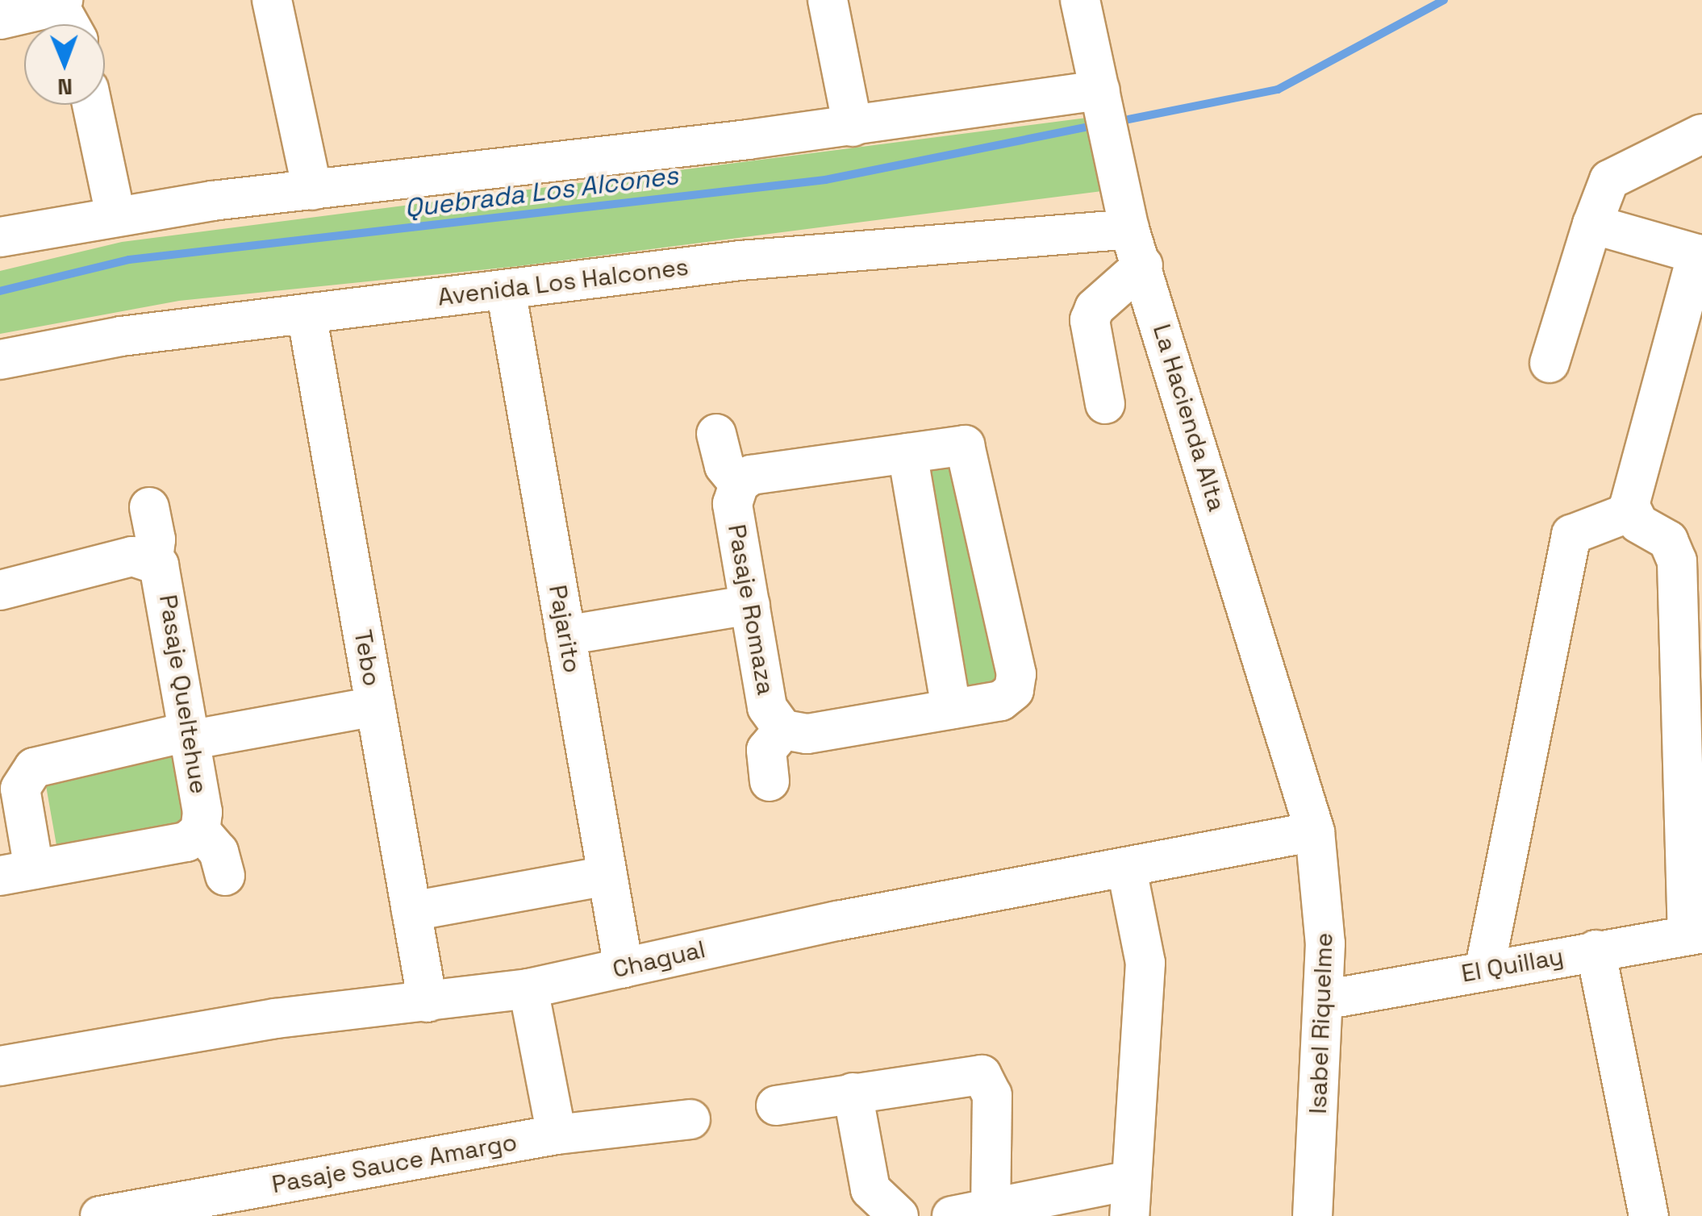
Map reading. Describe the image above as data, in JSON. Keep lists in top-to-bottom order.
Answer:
{
  "streets": {
    "street": [
      "Avenida Los Halcones",
      "La Hacienda Alta",
      "Pasaje Romaza",
      "Pajarito",
      "Tebo",
      "Pasaje Queltehue",
      "Chagual",
      "El Quillay",
      "Isabel Riquelme",
      "Pasaje Sauce Amargo"
    ]
  },
  "crossings": [
    ["Avenida Los Halcones", "La Hacienda Alta"],
    ["Avenida Los Halcones", "Pajarito"],
    ["Avenida Los Halcones", "Tebo"],
    ["La Hacienda Alta", "Chagual"],
    ["La Hacienda Alta", "Isabel Riquelme"],
    ["Pajarito", "Chagual"],
    ["Tebo", "Chagual"],
    ["Chagual", "Isabel Riquelme"],
    ["El Quillay", "Isabel Riquelme"]
  ],
  "water": ["Quebrada Los Alcones"],
  "north": "bottom"
}
